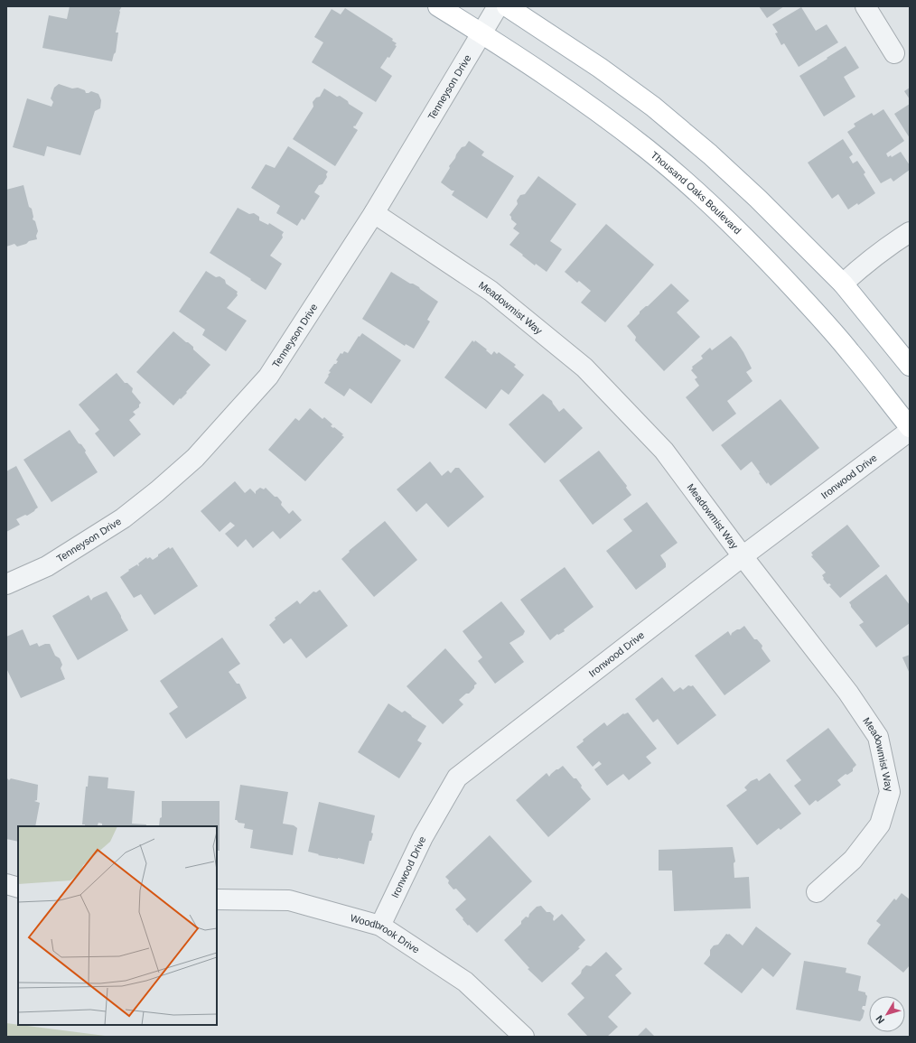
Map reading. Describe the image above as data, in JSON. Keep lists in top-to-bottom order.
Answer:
{
  "streets": {
    "main road": ["Thousand Oaks Boulevard"],
    "street": [
      "Tenneyson Drive",
      "Meadowmist Way",
      "Ironwood Drive",
      "Woodbrook Drive"
    ]
  },
  "crossings": [
    ["Tenneyson Drive", "Thousand Oaks Boulevard"],
    ["Tenneyson Drive", "Meadowmist Way"],
    ["Meadowmist Way", "Ironwood Drive"],
    ["Ironwood Drive", "Woodbrook Drive"]
  ],
  "north": "bottom left"
}
